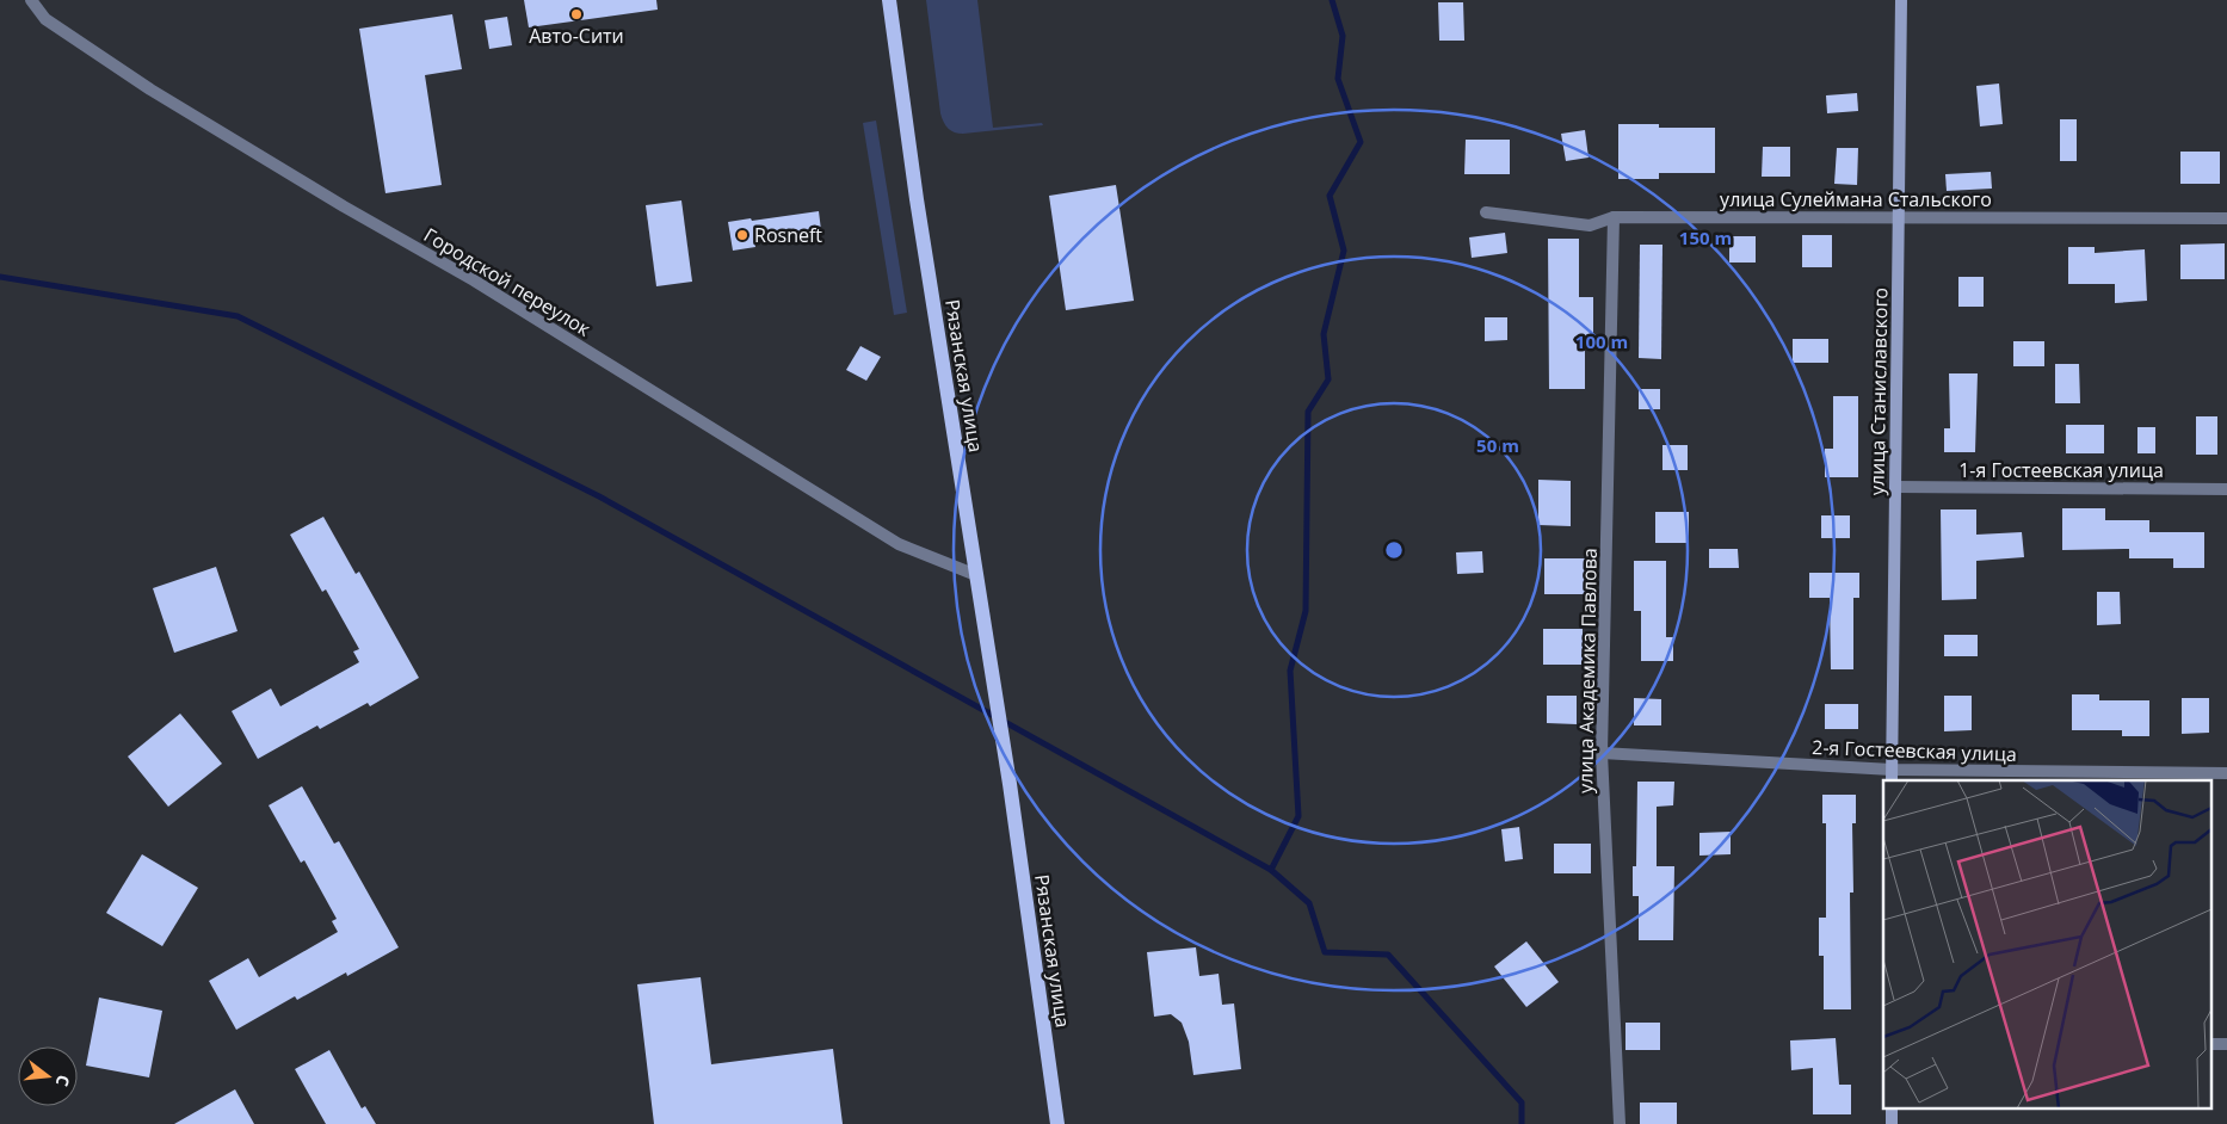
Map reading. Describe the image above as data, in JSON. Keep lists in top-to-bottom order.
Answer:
{
  "streets": {
    "main road": ["Рязанская улица"],
    "street": [
      "улица Сулеймана Стальского",
      "Городской переулок",
      "улица Станиславского",
      "1-я Гостеевская улица",
      "улица Академика Павлова",
      "2-я Гостеевская улица"
    ]
  },
  "crossings": [
    ["улица Сулеймана Стальского", "улица Станиславского"],
    ["улица Сулеймана Стальского", "улица Академика Павлова"],
    ["Городской переулок", "Рязанская улица"],
    ["улица Станиславского", "1-я Гостеевская улица"],
    ["улица Станиславского", "2-я Гостеевская улица"],
    ["улица Академика Павлова", "2-я Гостеевская улица"]
  ],
  "places": ["Авто-Сити", "Rosneft"],
  "north": "right",
  "rings": ["150 m", "100 m", "50 m"]
}
